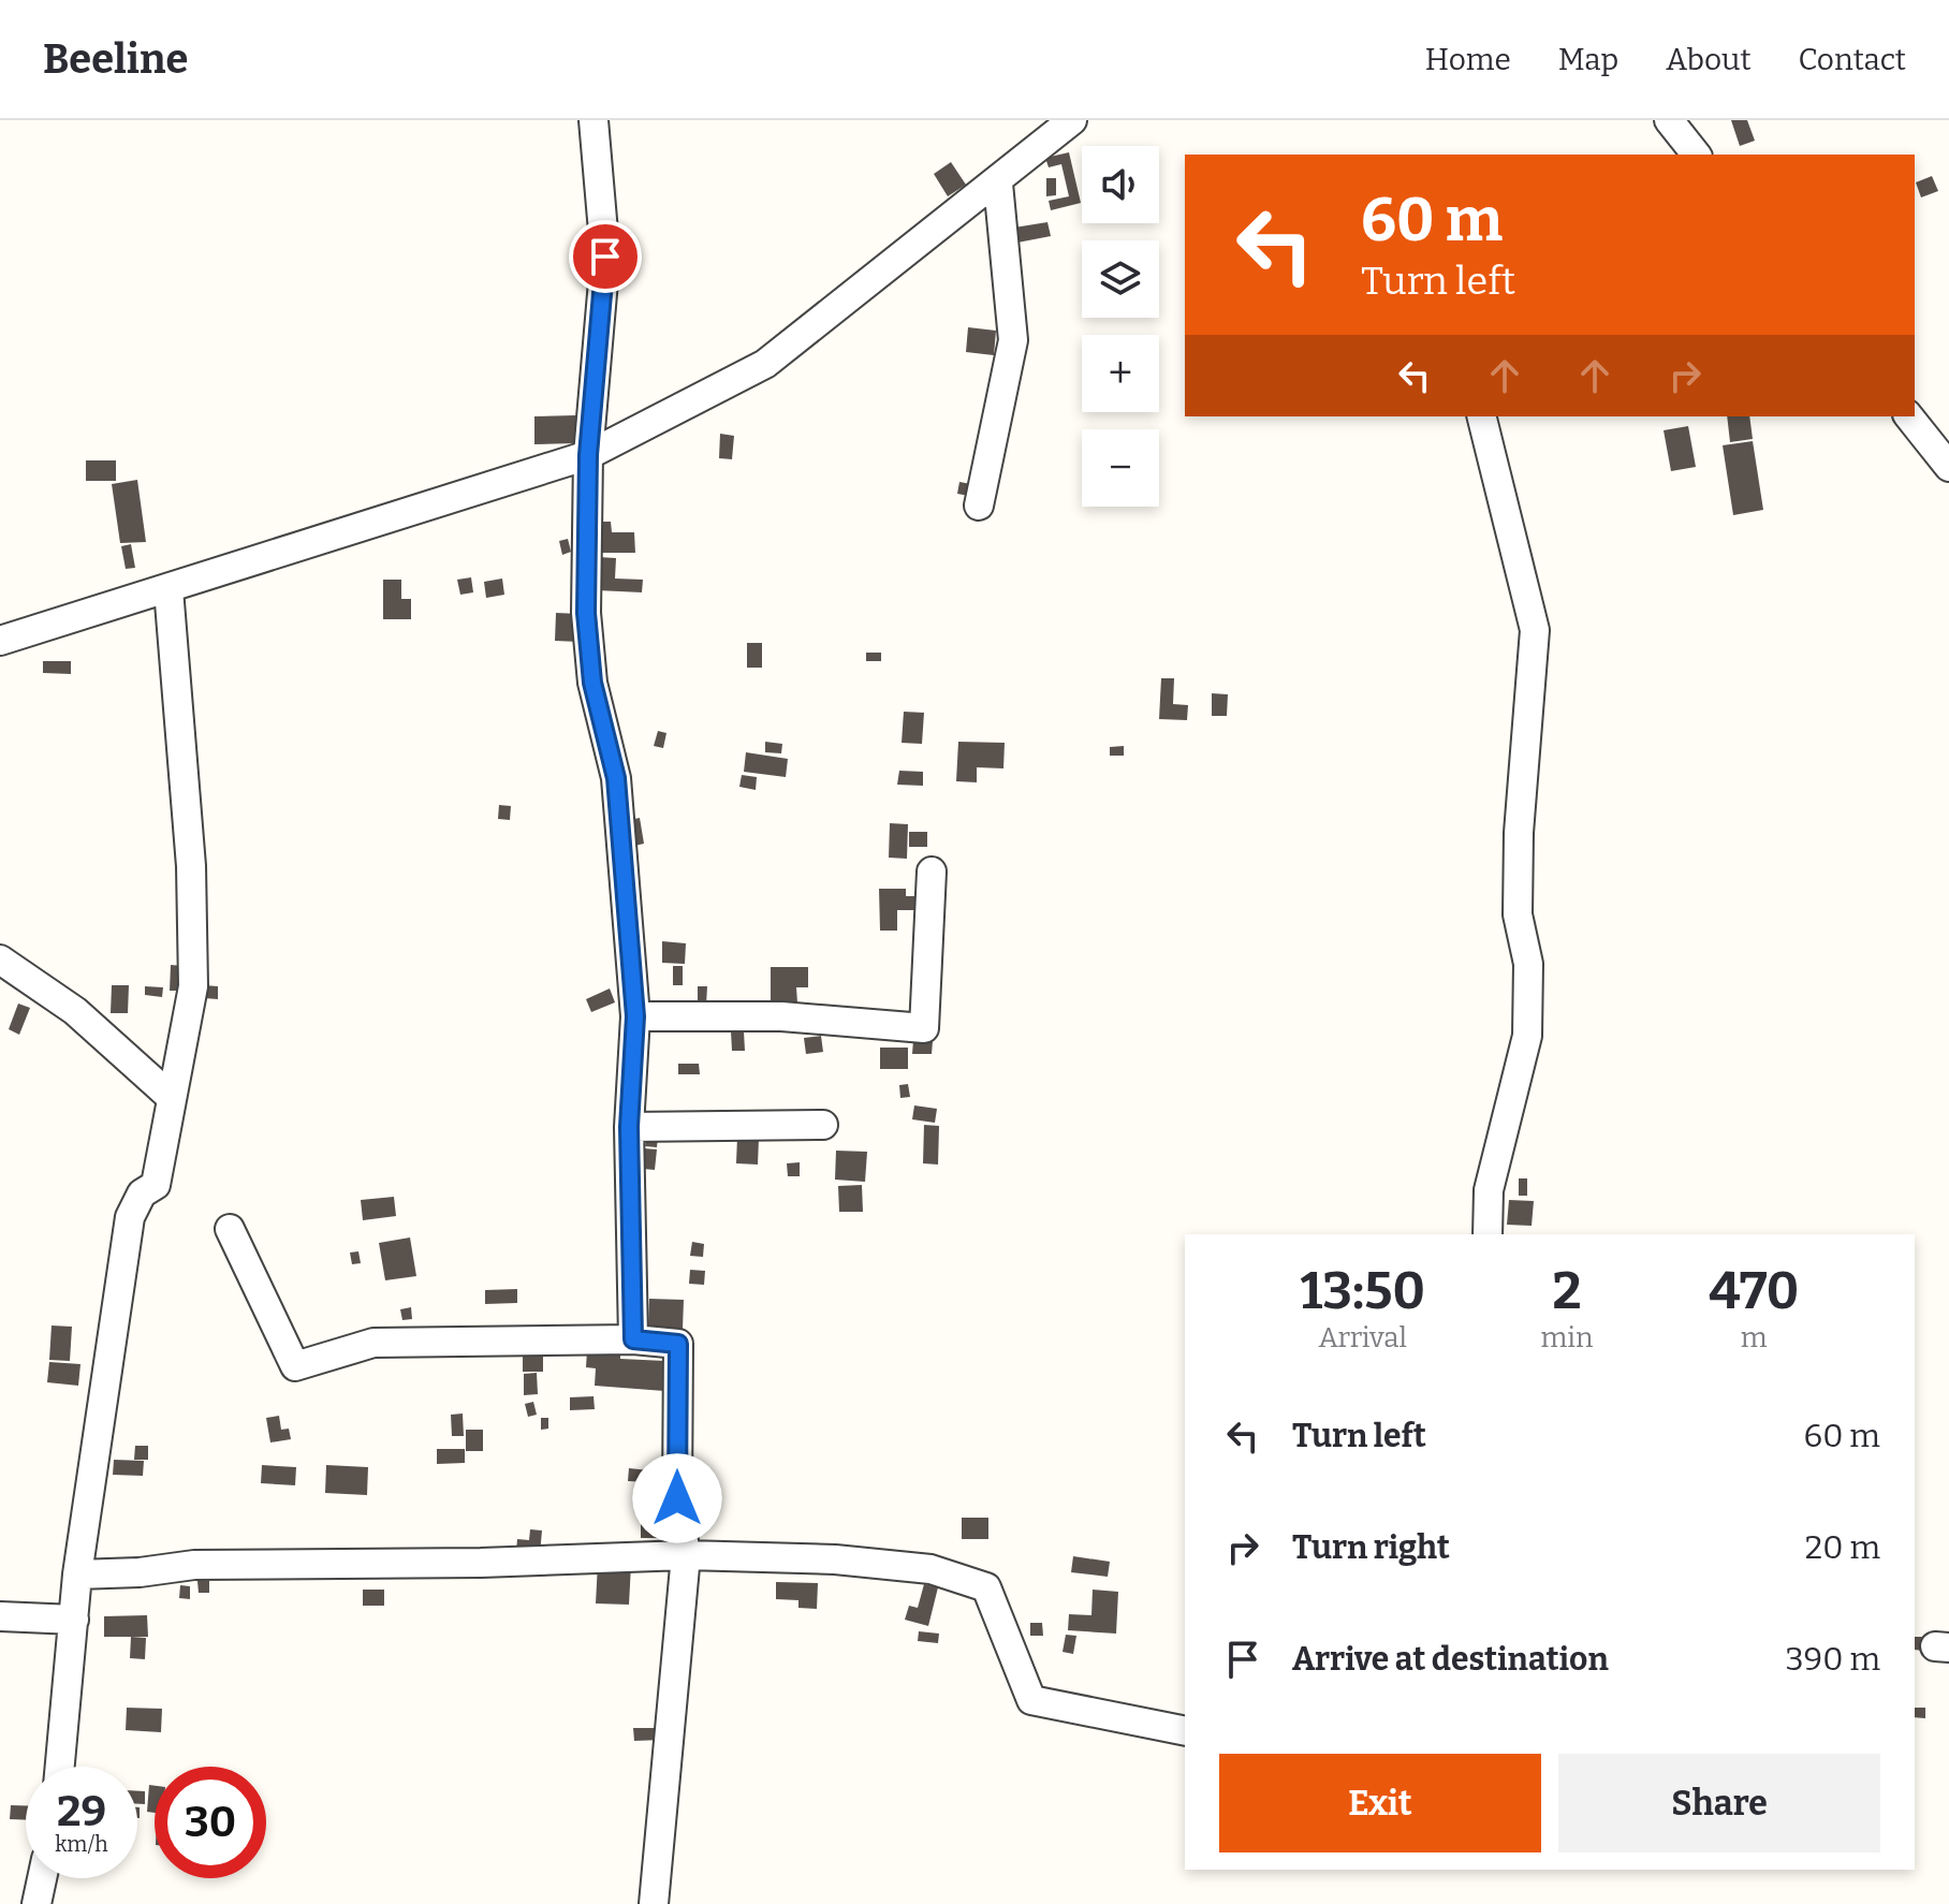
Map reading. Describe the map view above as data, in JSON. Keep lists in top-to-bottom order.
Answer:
{
  "page": {
    "header": "Beeline",
    "nav": [
      "Home",
      "Map",
      "About",
      "Contact"
    ],
    "map_buttons": ["+", "−"],
    "turn": ["60 m", "Turn left"],
    "eta": [
      "13:50",
      "Arrival",
      "2",
      "min",
      "470",
      "m"
    ],
    "list": [
      {
        "name": "Turn left",
        "value": "60 m"
      },
      {
        "name": "Turn right",
        "value": "20 m"
      },
      {
        "name": "Arrive at destination",
        "value": "390 m"
      }
    ],
    "buttons": ["Exit", "Share"],
    "speed": "29 km/h",
    "limit": "30"
  }
}
